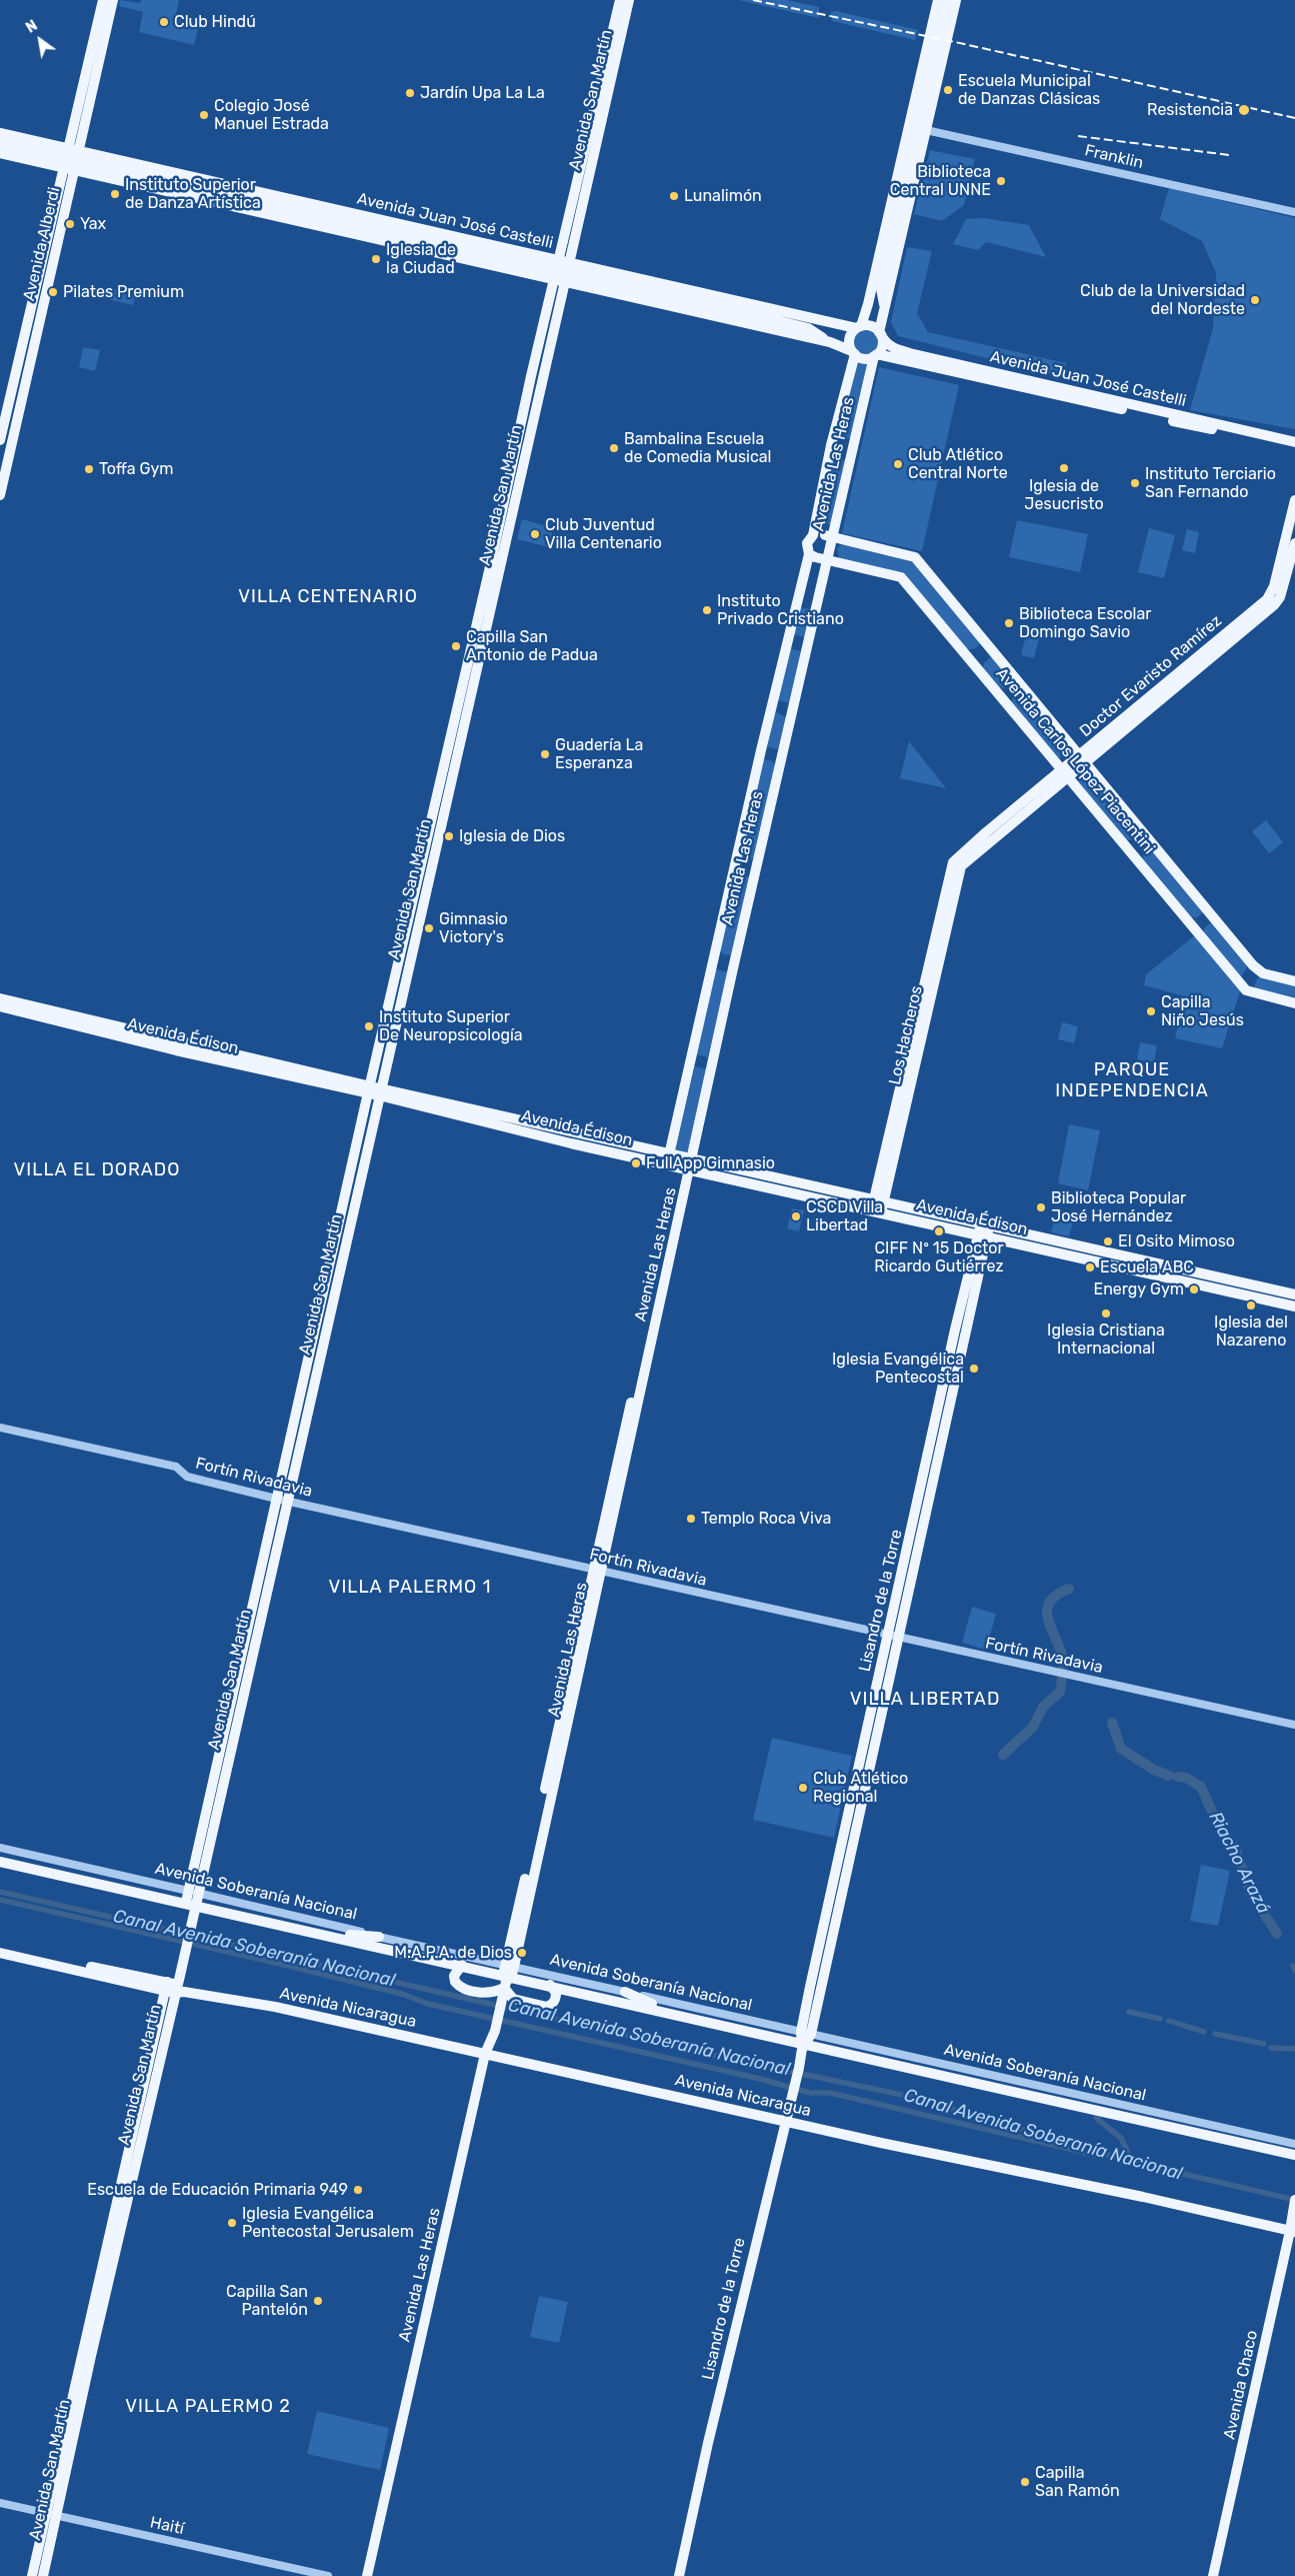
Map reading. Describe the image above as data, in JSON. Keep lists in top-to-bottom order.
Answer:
{
  "streets": {
    "main road": [
      "Avenida San Martín",
      "Avenida Juan José Castelli",
      "Avenida Alberdi",
      "Avenida Las Heras",
      "Doctor Evaristo Ramírez",
      "Avenida Carlos López Piacentini",
      "Los Hacheros",
      "Avenida Édison",
      "Lisandro de la Torre",
      "Avenida Soberanía Nacional",
      "Avenida Nicaragua",
      "Avenida Chaco"
    ],
    "street": ["Franklin", "Fortín Rivadavia", "Haití"]
  },
  "crossings": [
    ["Avenida San Martín", "Avenida Juan José Castelli"],
    ["Avenida San Martín", "Avenida Édison"],
    ["Avenida San Martín", "Fortín Rivadavia"],
    ["Avenida San Martín", "Avenida Soberanía Nacional"],
    ["Avenida San Martín", "Avenida Nicaragua"],
    ["Avenida San Martín", "Haití"],
    ["Avenida Juan José Castelli", "Avenida Alberdi"],
    ["Avenida Juan José Castelli", "Avenida Las Heras"],
    ["Avenida Las Heras", "Avenida Carlos López Piacentini"],
    ["Avenida Las Heras", "Avenida Édison"],
    ["Avenida Las Heras", "Fortín Rivadavia"],
    ["Avenida Las Heras", "Avenida Soberanía Nacional"],
    ["Avenida Las Heras", "Avenida Nicaragua"],
    ["Doctor Evaristo Ramírez", "Avenida Carlos López Piacentini"],
    ["Doctor Evaristo Ramírez", "Los Hacheros"],
    ["Los Hacheros", "Avenida Édison"],
    ["Avenida Édison", "Lisandro de la Torre"],
    ["Fortín Rivadavia", "Lisandro de la Torre"],
    ["Lisandro de la Torre", "Avenida Soberanía Nacional"],
    ["Lisandro de la Torre", "Avenida Nicaragua"],
    ["Avenida Nicaragua", "Avenida Chaco"]
  ],
  "districts": [
    "VILLA CENTENARIO",
    "PARQUE INDEPENDENCIA",
    "VILLA EL DORADO",
    "VILLA PALERMO 1",
    "VILLA LIBERTAD",
    "VILLA PALERMO 2"
  ],
  "water": ["Riacho Arazá", "Canal Avenida Soberanía Nacional"],
  "places": [
    "Club Hindú",
    "Escuela Municipal de Danzas Clásicas",
    "Jardín Upa La La",
    "Resistencia",
    "Colegio José Manuel Estrada",
    "Biblioteca Central UNNE",
    "Instituto Superior de Danza Artística",
    "Lunalimón",
    "Yax",
    "Iglesia de la Ciudad",
    "Pilates Premium",
    "Club de la Universidad del Nordeste",
    "Bambalina Escuela de Comedia Musical",
    "Club Atlético Central Norte",
    "Iglesia de Jesucristo",
    "Toffa Gym",
    "Instituto Terciario San Fernando",
    "Club Juventud Villa Centenario",
    "Instituto Privado Cristiano",
    "Biblioteca Escolar Domingo Savio",
    "Capilla San Antonio de Padua",
    "Guadería La Esperanza",
    "Iglesia de Dios",
    "Gimnasio Victory's",
    "Capilla Niño Jesús",
    "Instituto Superior De Neuropsicología",
    "FullApp Gimnasio",
    "Biblioteca Popular José Hernández",
    "CSCD Villa Libertad",
    "CIFF Nº 15 Doctor Ricardo Gutiérrez",
    "El Osito Mimoso",
    "Escuela ABC",
    "Energy Gym",
    "Iglesia del Nazareno",
    "Iglesia Cristiana Internacional",
    "Iglesia Evangélica Pentecostal",
    "Templo Roca Viva",
    "Club Atlético Regional",
    "M.A.P.A. de Dios",
    "Escuela de Educación Primaria 949",
    "Iglesia Evangélica Pentecostal Jerusalem",
    "Capilla San Pantelón",
    "Capilla San Ramón"
  ],
  "north": "top left"
}
